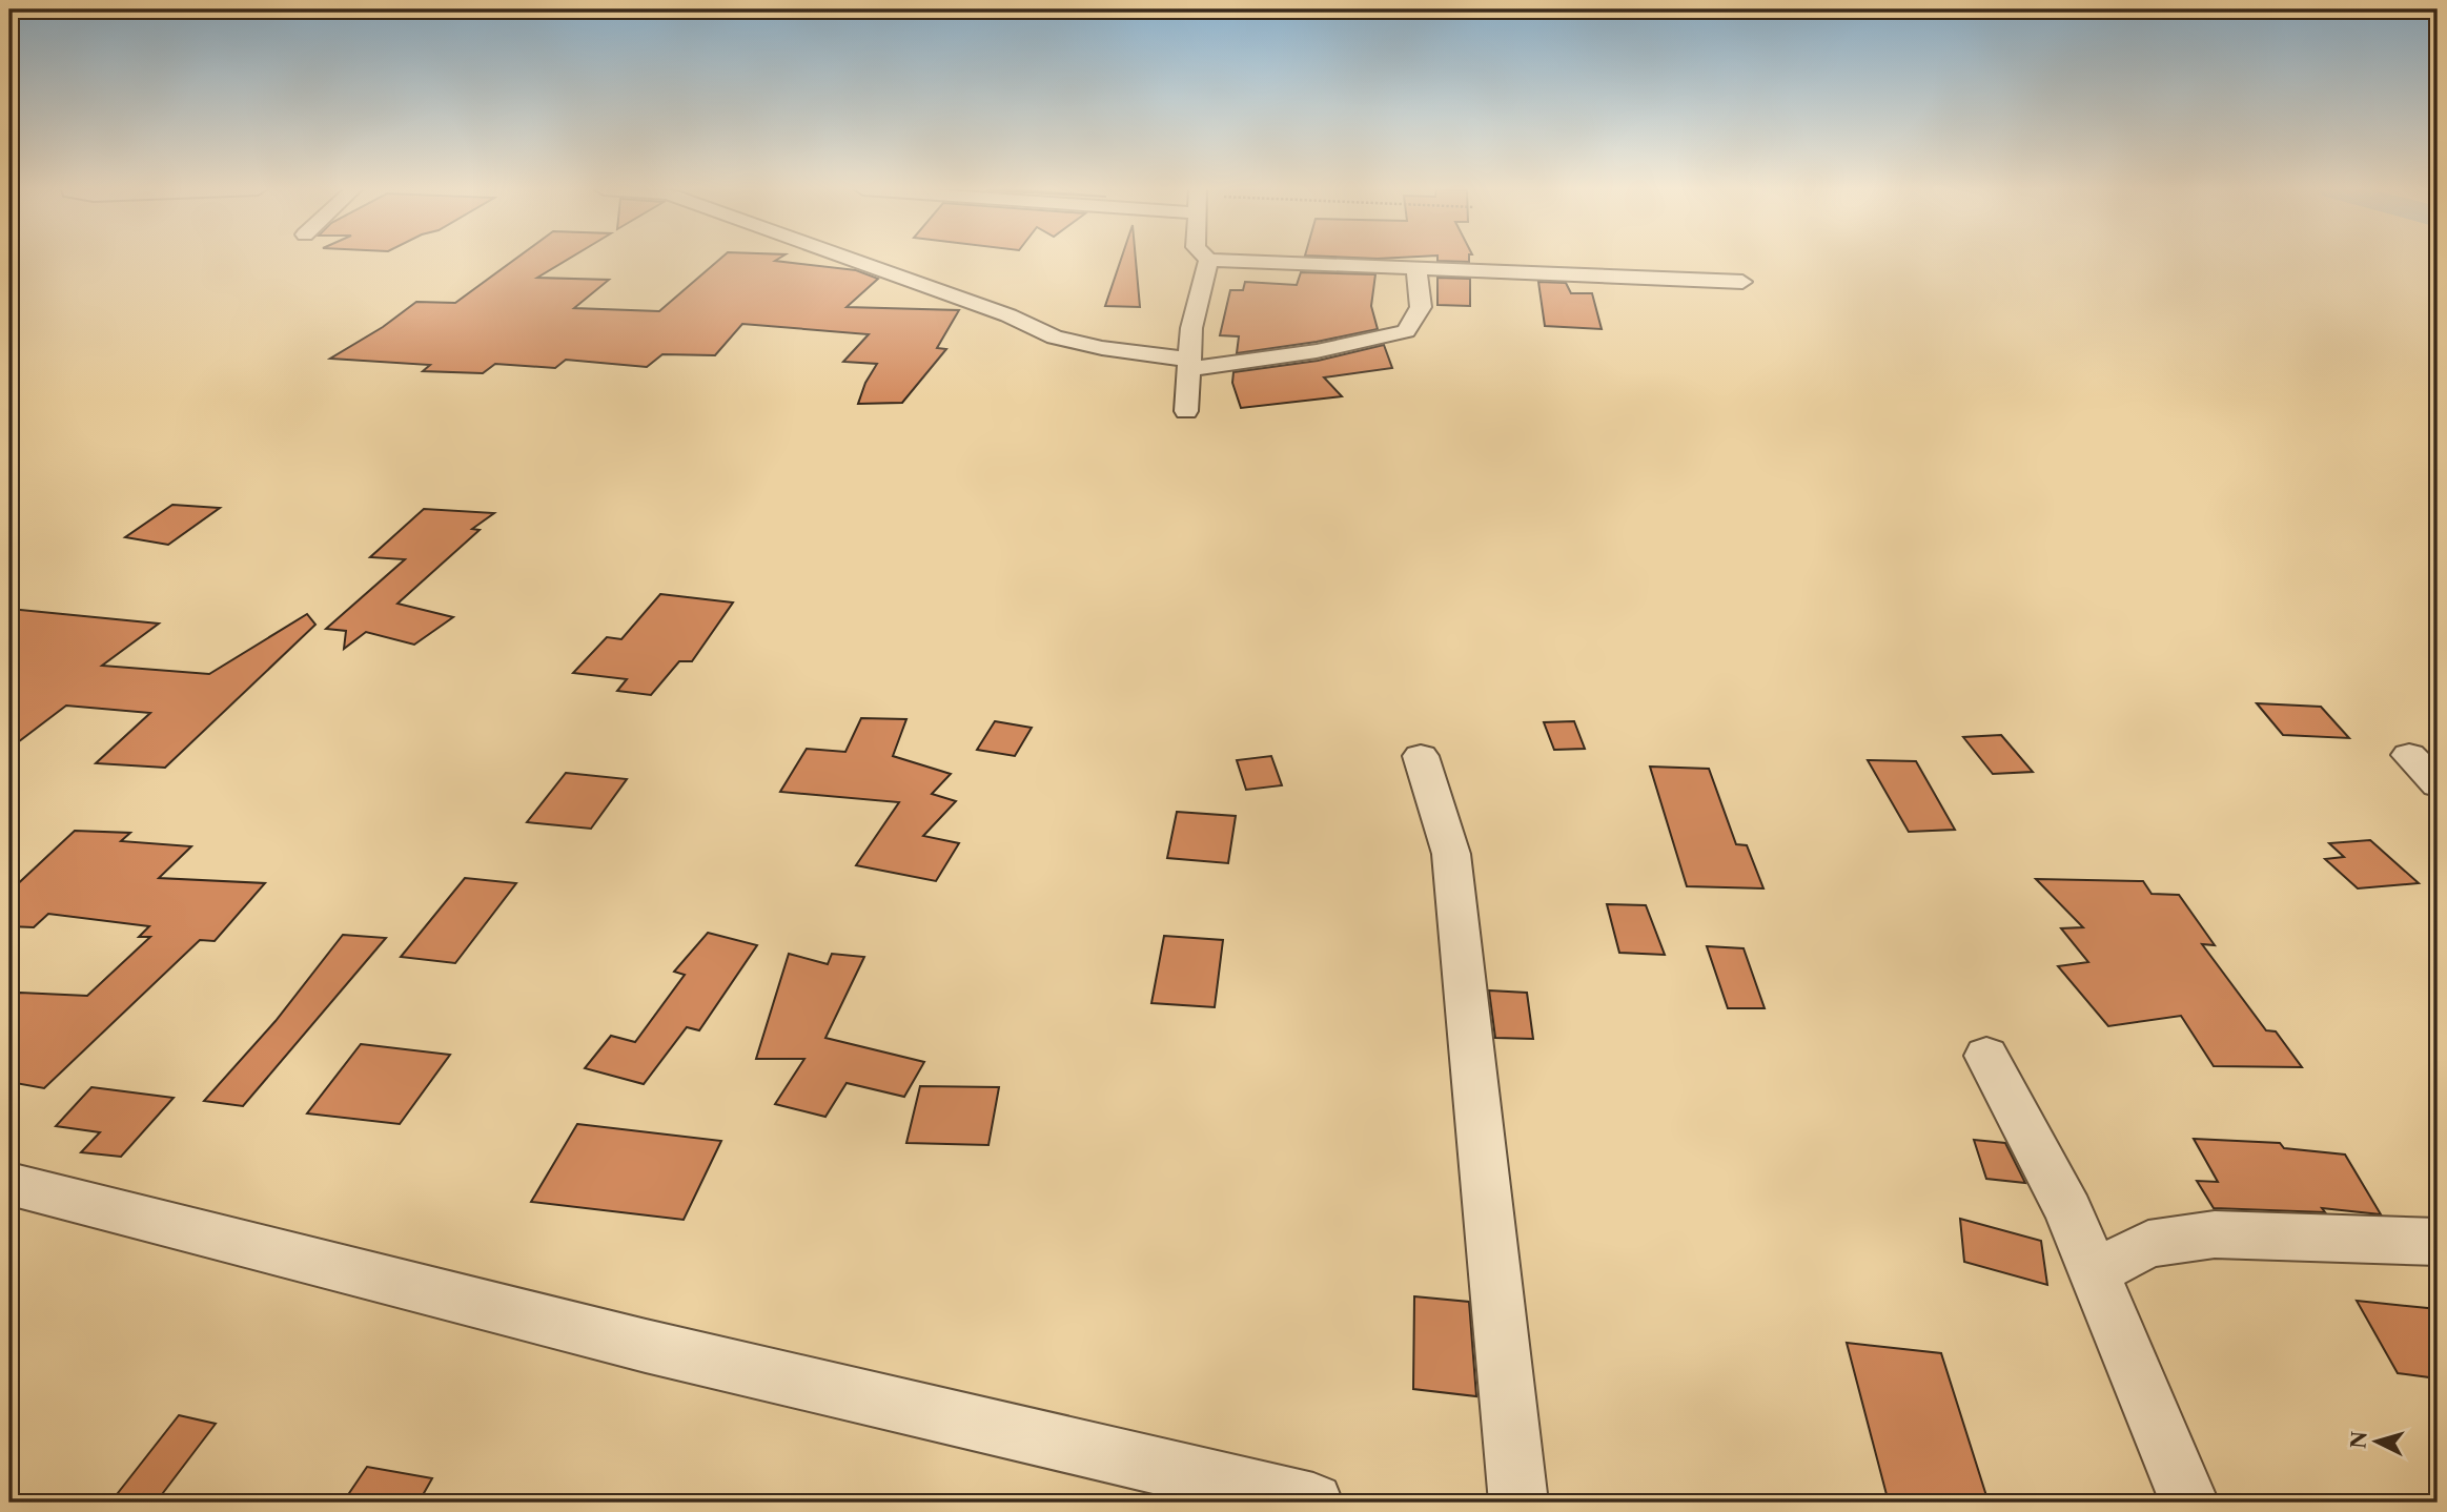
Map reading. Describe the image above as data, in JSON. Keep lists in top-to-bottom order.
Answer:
{
  "north": "left"
}
